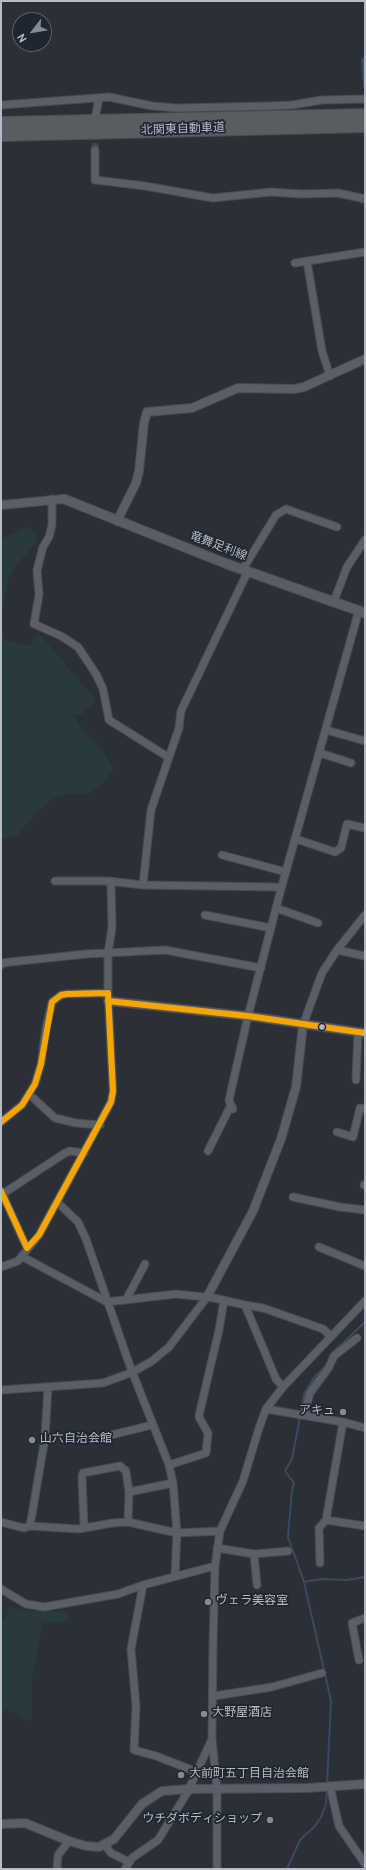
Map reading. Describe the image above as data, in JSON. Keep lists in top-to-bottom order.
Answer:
{
  "streets": {
    "highway": ["北関東自動車道"],
    "main road": ["竜舞足利線"]
  },
  "places": [
    "アキュ",
    "山六自治会館",
    "ヴェラ美容室",
    "大野屋酒店",
    "大前町五丁目自治会館",
    "ウチダボディショップ"
  ],
  "north": "bottom left"
}
